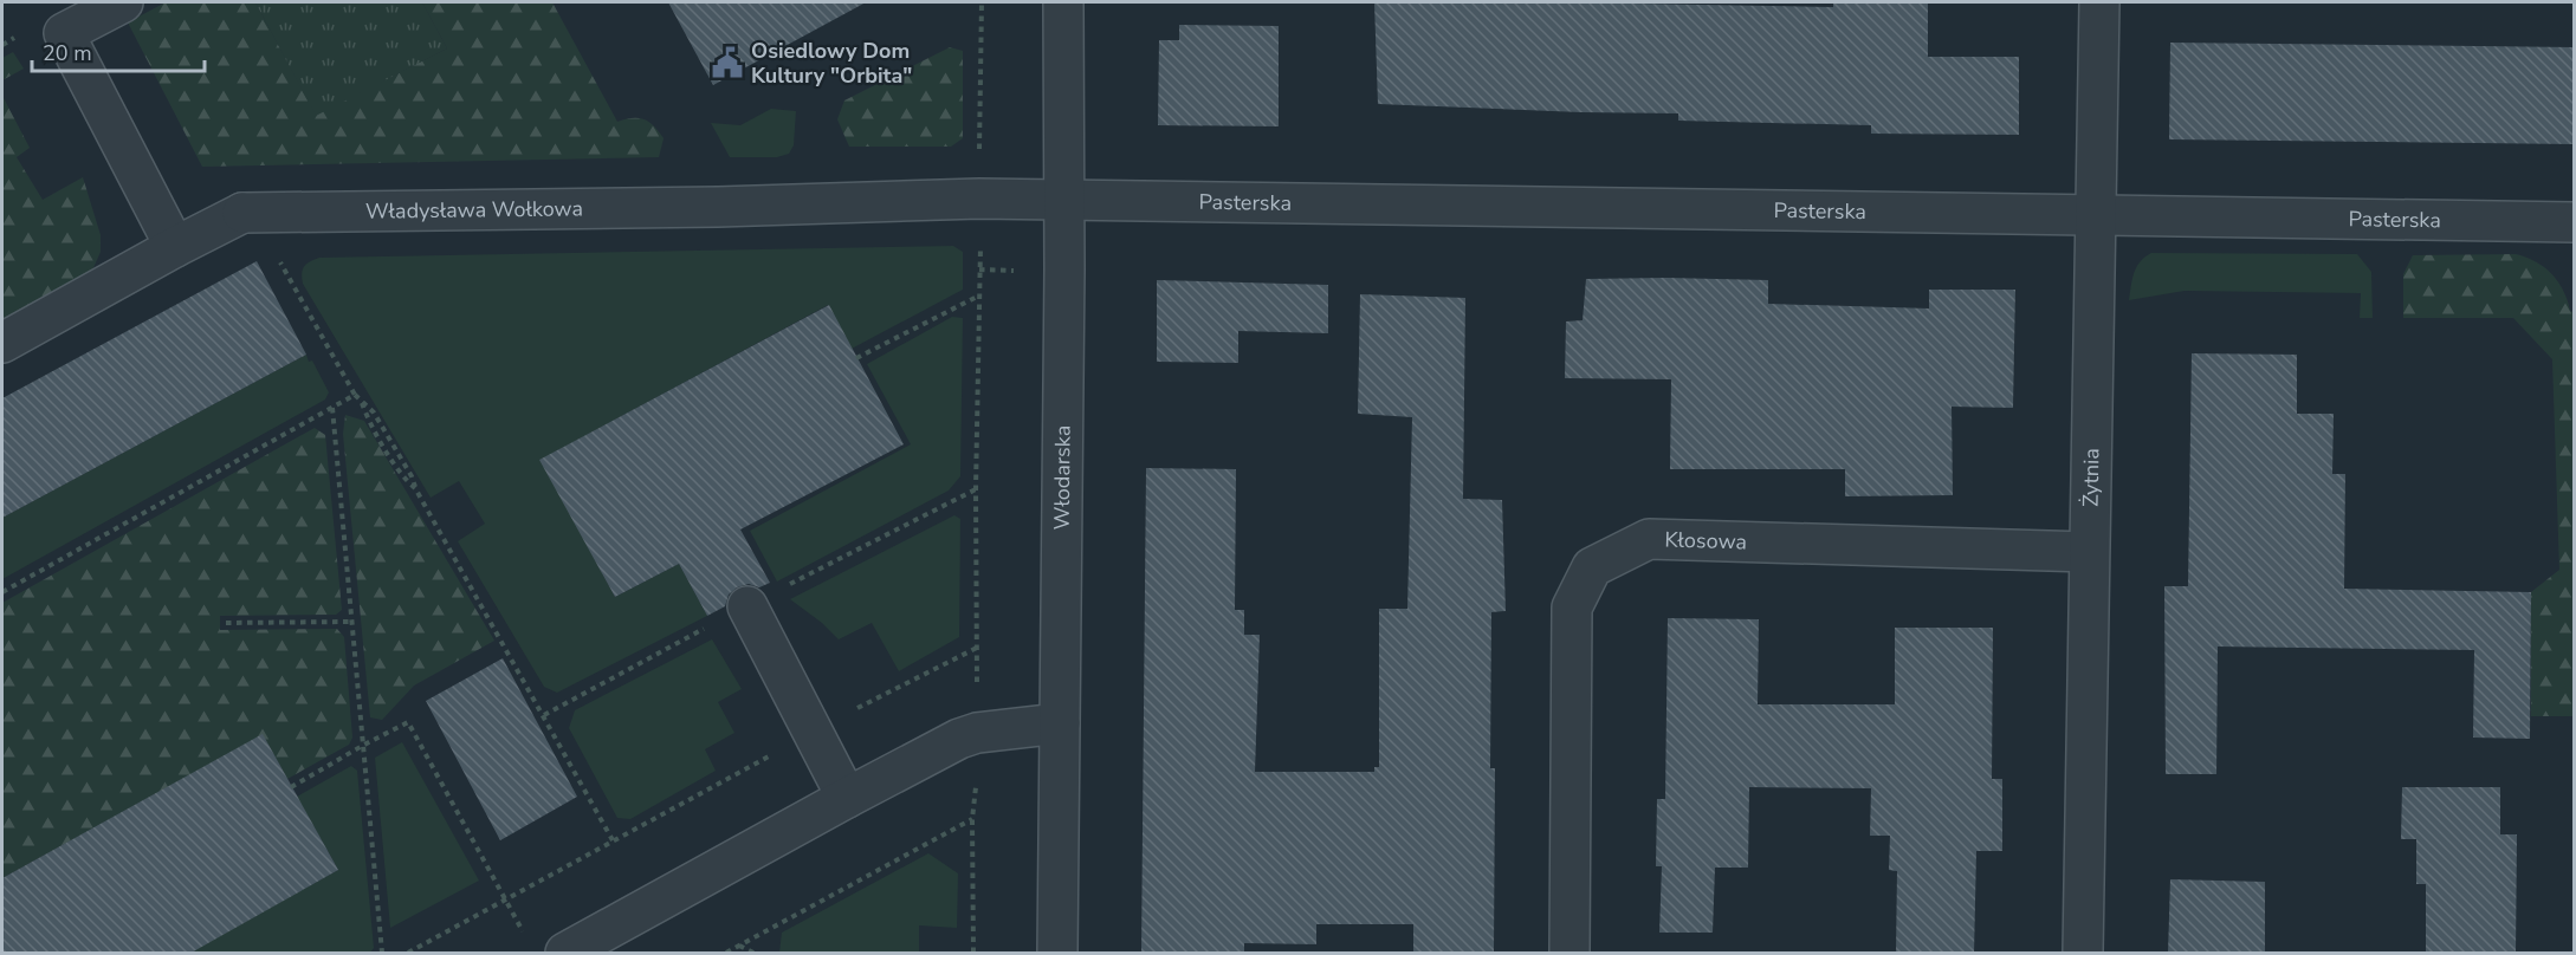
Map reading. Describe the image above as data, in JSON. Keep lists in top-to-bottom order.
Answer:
{
  "streets": {
    "street": [
      "Pasterska",
      "Władysława Wołkowa",
      "Włodarska",
      "Żytnia",
      "Kłosowa"
    ]
  },
  "crossings": [
    ["Pasterska", "Władysława Wołkowa"],
    ["Pasterska", "Włodarska"],
    ["Pasterska", "Żytnia"],
    ["Władysława Wołkowa", "Włodarska"],
    ["Żytnia", "Kłosowa"]
  ],
  "places": {
    "public building": ["Osiedlowy Dom Kultury \"Orbita\""]
  },
  "scale_bar": "20 m"
}
